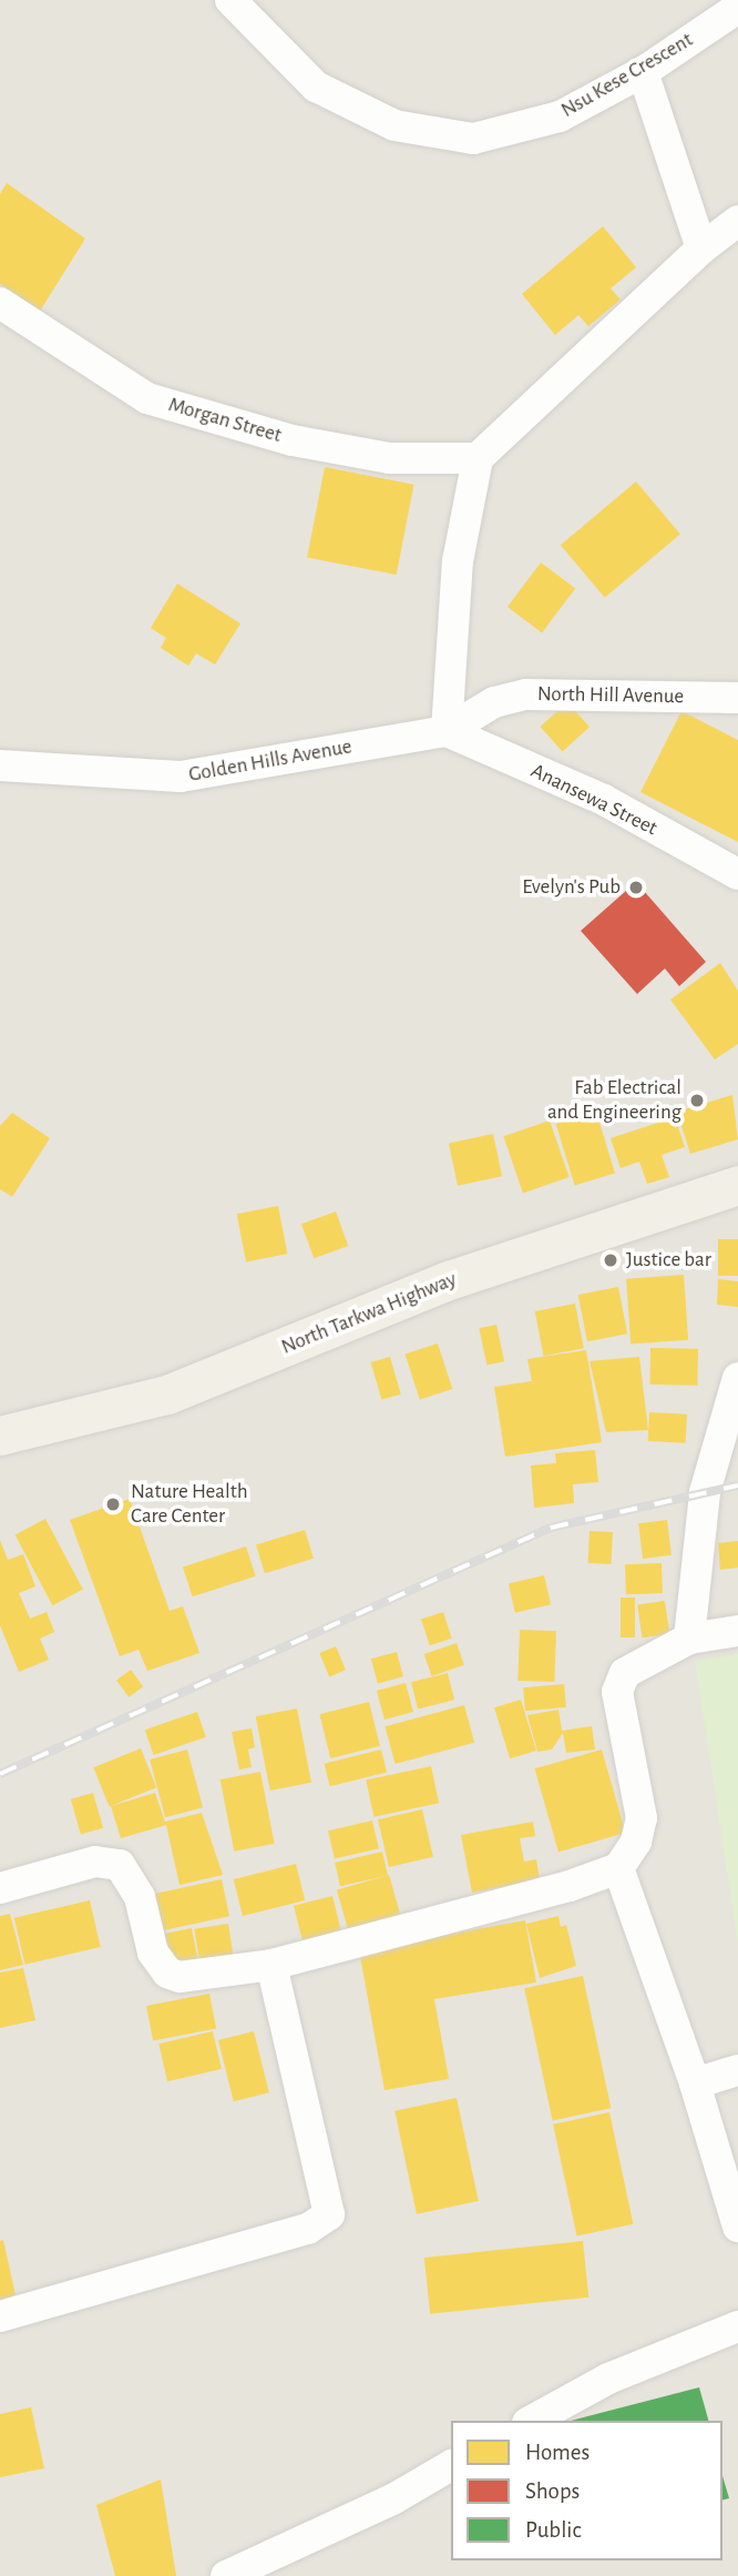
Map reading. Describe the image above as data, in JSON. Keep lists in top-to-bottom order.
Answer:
{
  "streets": {
    "main road": ["North Tarkwa Highway"],
    "street": [
      "Nsu Kese Crescent",
      "Morgan Street",
      "North Hill Avenue",
      "Golden Hills Avenue",
      "Anansewa Street"
    ]
  },
  "crossings": [
    ["North Hill Avenue", "Golden Hills Avenue"],
    ["North Hill Avenue", "Anansewa Street"],
    ["Golden Hills Avenue", "Anansewa Street"]
  ],
  "places": [
    "Evelyn's Pub",
    "Fab Electrical and Engineering",
    "Justice bar",
    "Nature Health Care Center"
  ],
  "legend": ["Homes", "Shops", "Public"]
}
